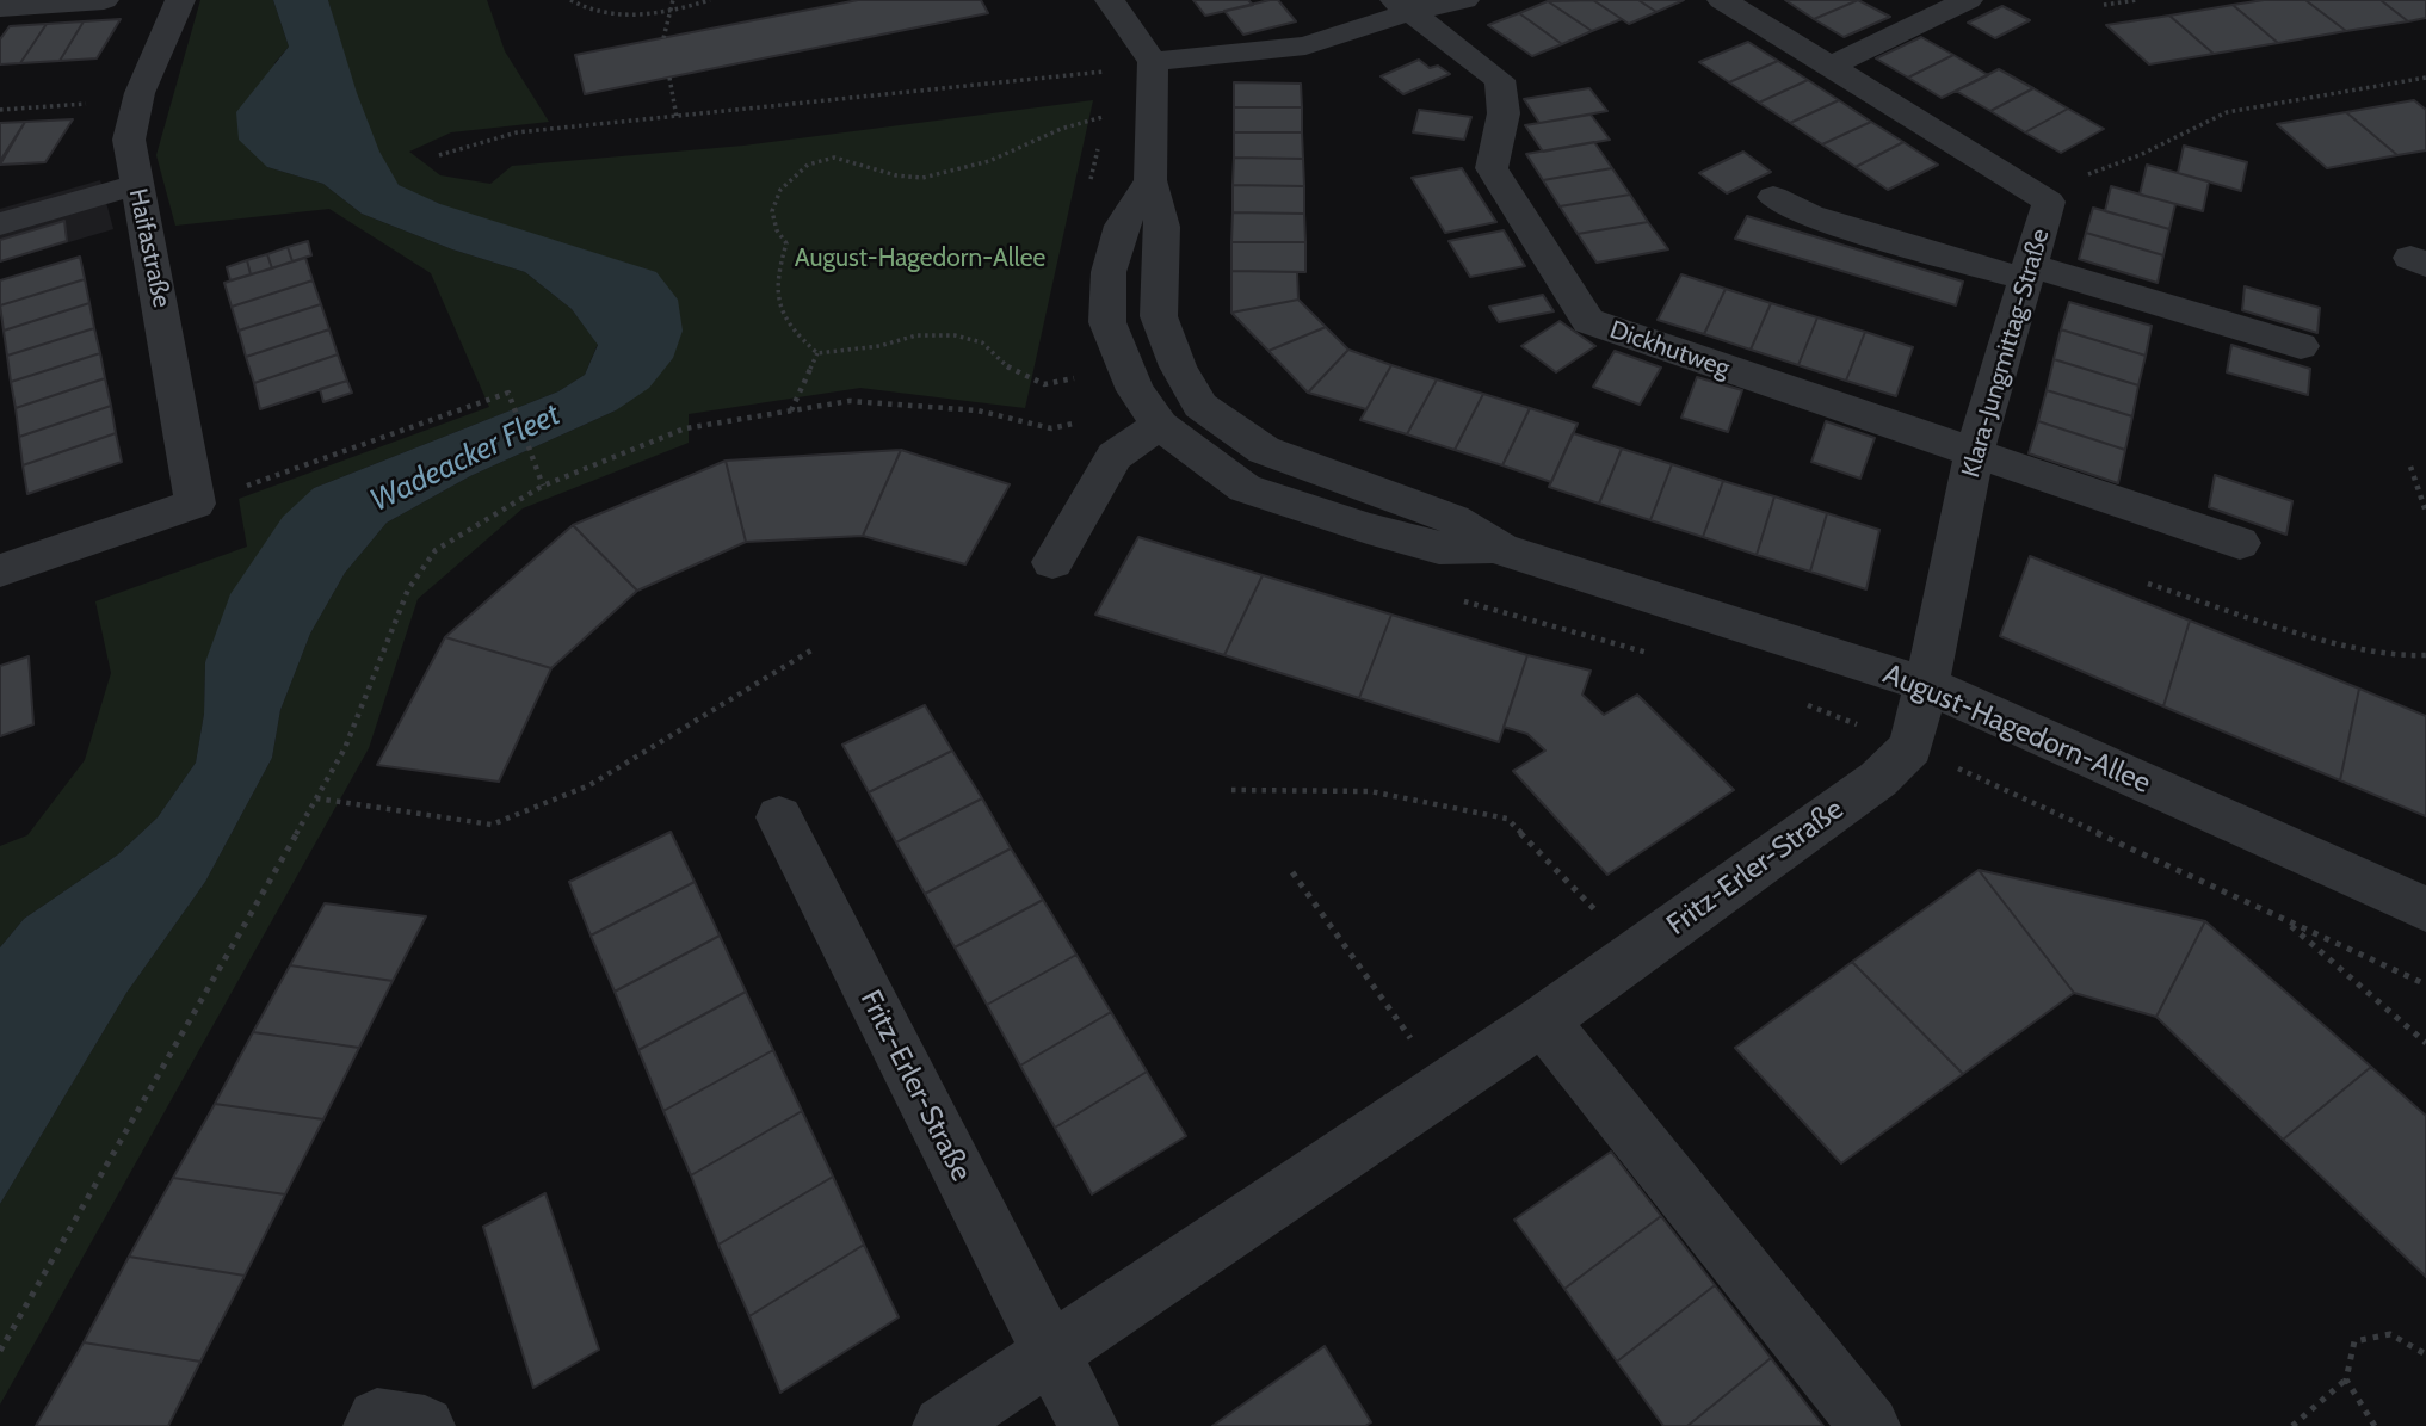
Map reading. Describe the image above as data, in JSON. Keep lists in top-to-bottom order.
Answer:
{
  "streets": {
    "street": [
      "Haifastraße",
      "Dickhutweg",
      "Klara-Jungmittag-Straße",
      "August-Hagedorn-Allee",
      "Fritz-Erler-Straße"
    ]
  },
  "crossings": [
    ["Dickhutweg", "Klara-Jungmittag-Straße"],
    ["Klara-Jungmittag-Straße", "August-Hagedorn-Allee"],
    ["Klara-Jungmittag-Straße", "Fritz-Erler-Straße"],
    ["August-Hagedorn-Allee", "Fritz-Erler-Straße"]
  ],
  "water": ["Wadeacker Fleet"],
  "parks": ["August-Hagedorn-Allee"]
}
